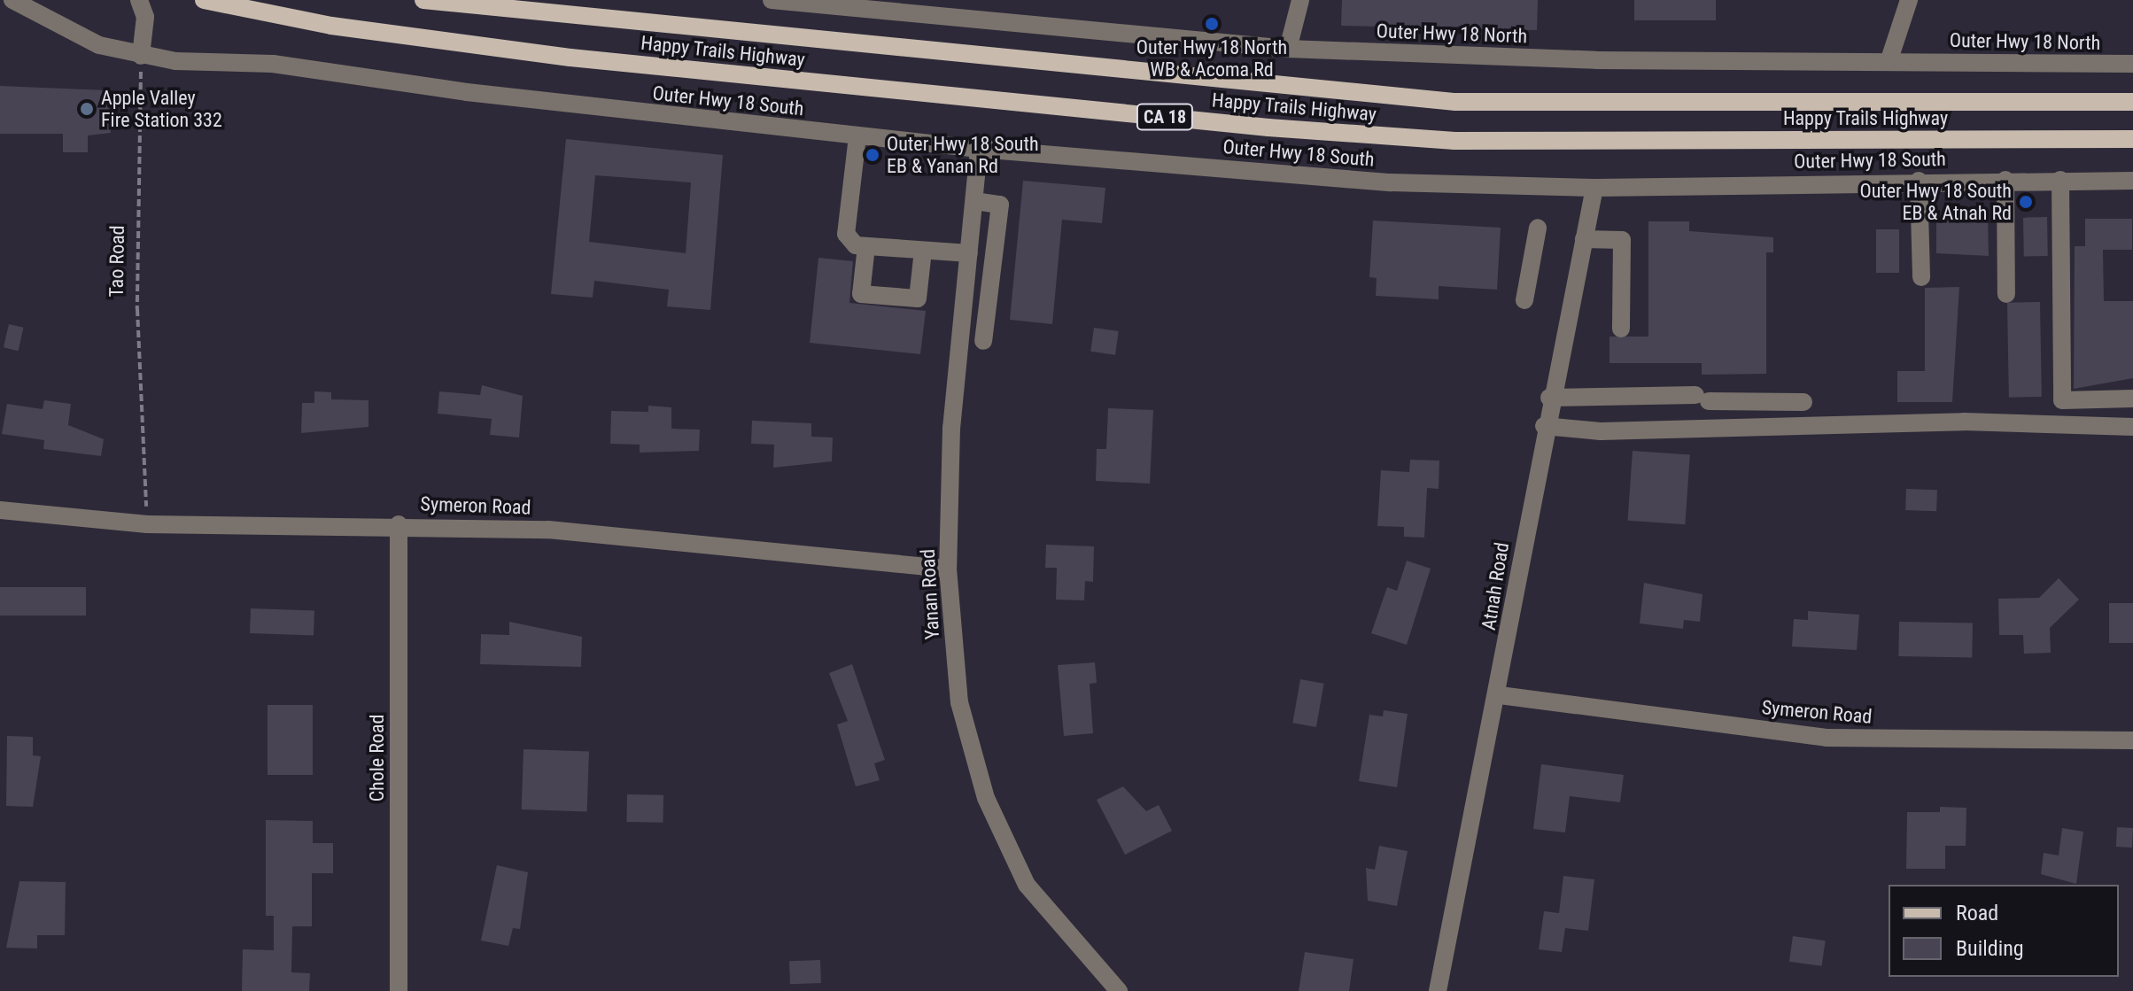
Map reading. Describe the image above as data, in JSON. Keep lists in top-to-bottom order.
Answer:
{
  "streets": {
    "main road": ["Happy Trails Highway", "CA 18"],
    "street": [
      "Outer Hwy 18 North",
      "Outer Hwy 18 South",
      "Symeron Road",
      "Atnah Road",
      "Yanan Road",
      "Chole Road"
    ],
    "path": ["Tao Road"]
  },
  "crossings": [
    ["Outer Hwy 18 South", "Tao Road"],
    ["Outer Hwy 18 South", "Atnah Road"],
    ["Outer Hwy 18 South", "Yanan Road"],
    ["Tao Road", "Symeron Road"],
    ["Symeron Road", "Atnah Road"],
    ["Symeron Road", "Yanan Road"],
    ["Symeron Road", "Chole Road"]
  ],
  "places": [
    "Outer Hwy 18 North WB & Acoma Rd",
    "Apple Valley Fire Station 332",
    "Outer Hwy 18 South EB & Yanan Rd",
    "Outer Hwy 18 South EB & Atnah Rd"
  ],
  "legend": ["Road", "Building"]
}
